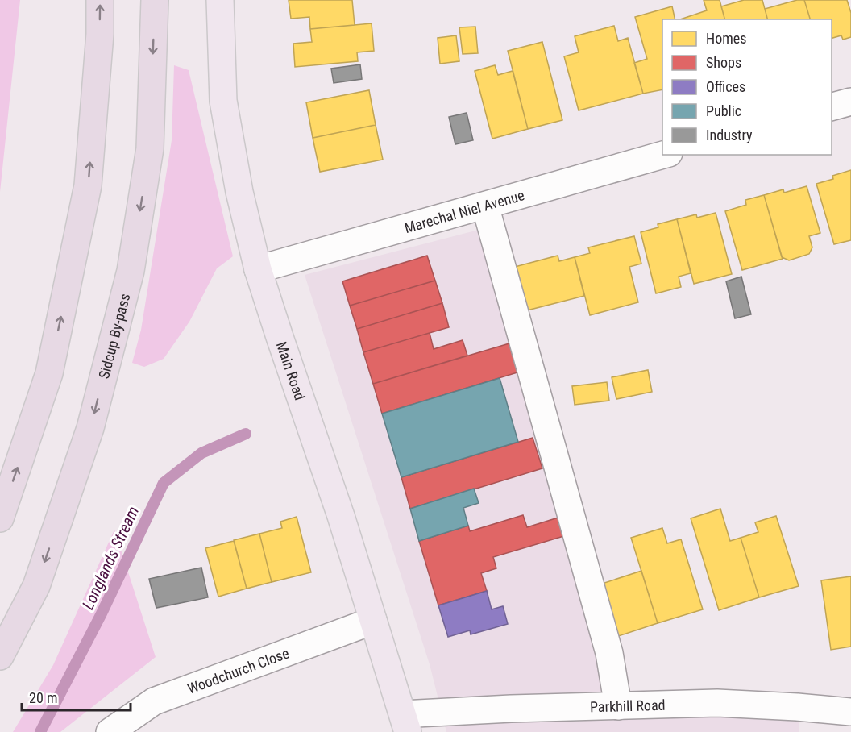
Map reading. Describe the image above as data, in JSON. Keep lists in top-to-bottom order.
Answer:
{
  "streets": {
    "highway": ["Sidcup By-pass"],
    "main road": ["Main Road"],
    "street": ["Marechal Niel Avenue", "Woodchurch Close", "Parkhill Road"]
  },
  "crossings": [
    ["Marechal Niel Avenue", "Main Road"],
    ["Main Road", "Woodchurch Close"],
    ["Main Road", "Parkhill Road"]
  ],
  "water": ["Longlands Stream"],
  "legend": [
    "Homes",
    "Shops",
    "Offices",
    "Public",
    "Industry"
  ],
  "scale_bar": "20 m"
}
